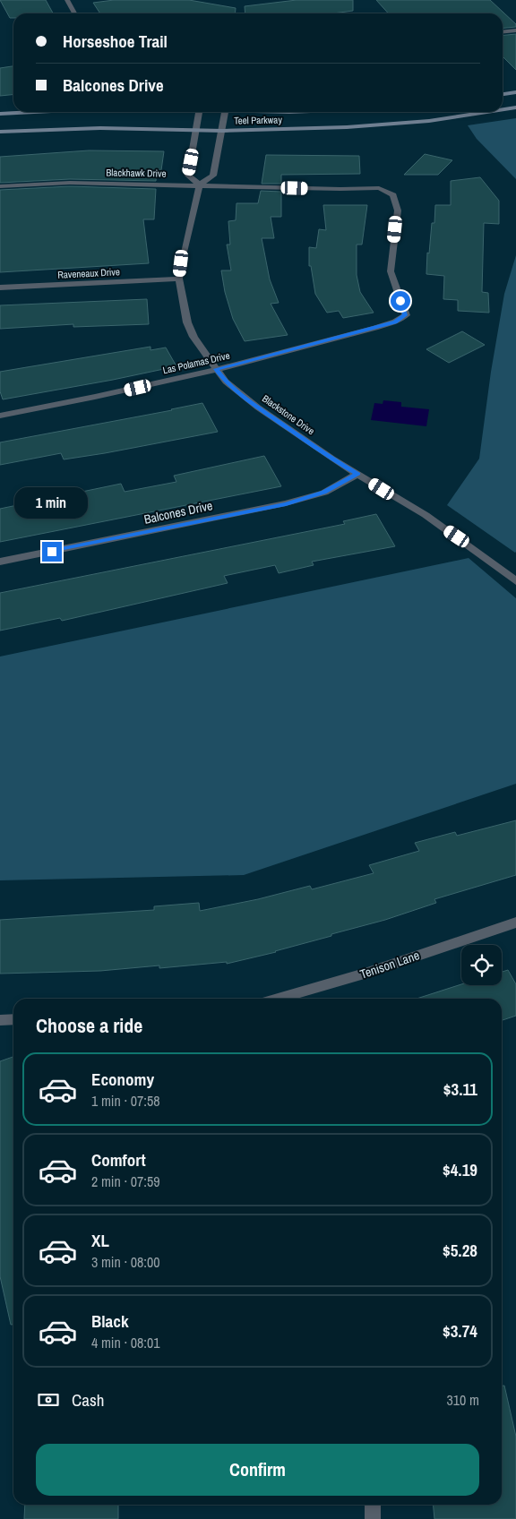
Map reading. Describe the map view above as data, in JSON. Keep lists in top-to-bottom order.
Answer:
{
  "streets": {
    "main road": ["Teel Parkway"],
    "street": [
      "Blackhawk Drive",
      "Raveneaux Drive",
      "Las Polamas Drive",
      "Blackstone Drive",
      "Balcones Drive",
      "Tenison Lane"
    ]
  },
  "crossings": [
    ["Blackhawk Drive", "Las Polamas Drive"],
    ["Blackhawk Drive", "Blackstone Drive"],
    ["Raveneaux Drive", "Blackstone Drive"],
    ["Las Polamas Drive", "Blackstone Drive"],
    ["Blackstone Drive", "Balcones Drive"]
  ],
  "page": {
    "banner": ["Horseshoe Trail", "Balcones Drive"],
    "bubble": "1 min",
    "heading": "Choose a ride",
    "list": [
      {
        "name": "Economy",
        "note": "1 min · 07:58",
        "value": "$3.11"
      },
      {
        "name": "Comfort",
        "note": "2 min · 07:59",
        "value": "$4.19"
      },
      {
        "name": "XL",
        "note": "3 min · 08:00",
        "value": "$5.28"
      },
      {
        "name": "Black",
        "note": "4 min · 08:01",
        "value": "$3.74"
      }
    ],
    "pay": ["Cash", "310 m"],
    "buttons": "Confirm"
  }
}
